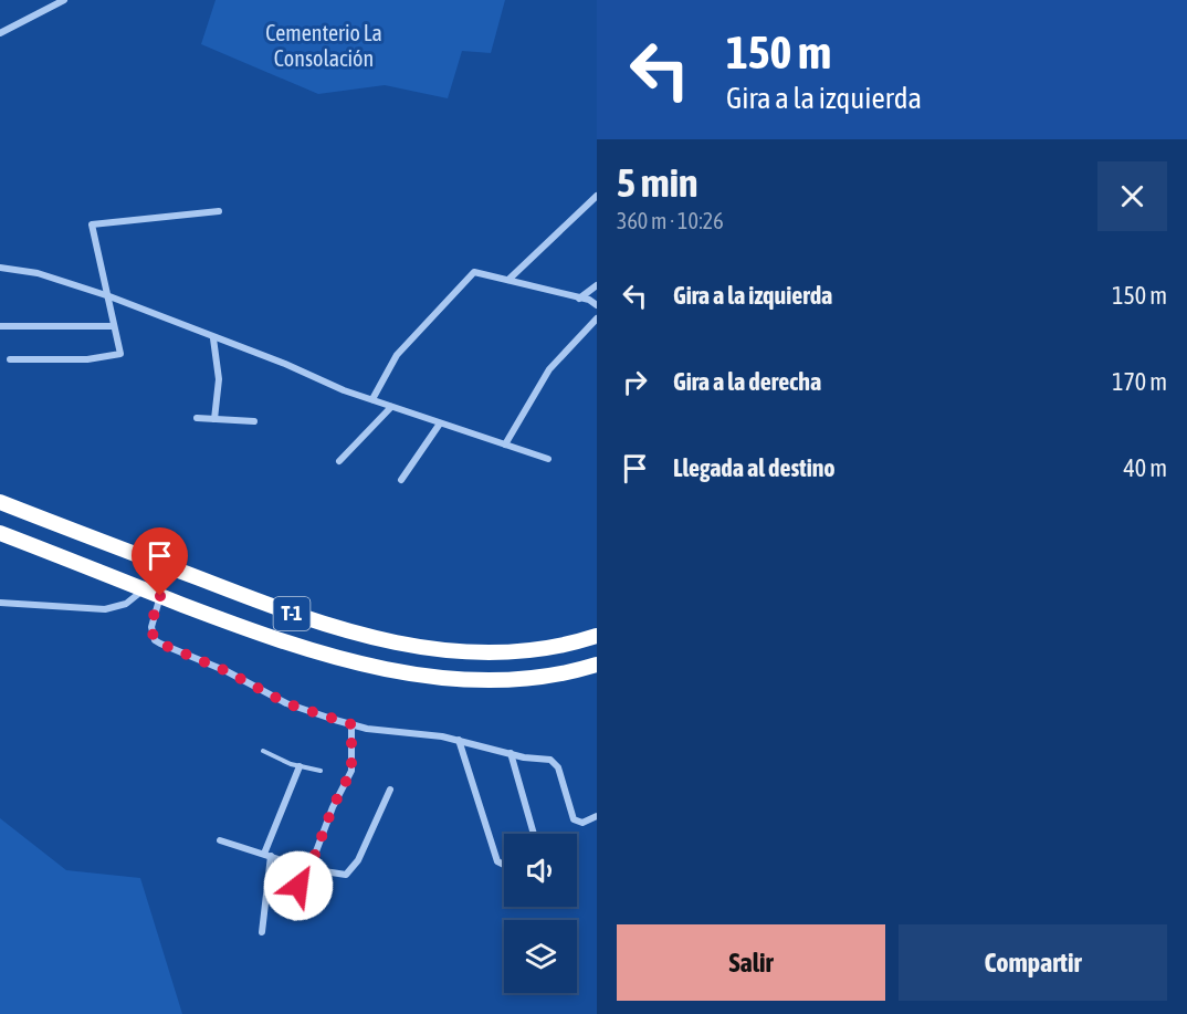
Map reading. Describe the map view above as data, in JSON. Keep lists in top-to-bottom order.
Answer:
{
  "streets": {
    "highway": ["T-1"]
  },
  "parks": ["Cementerio La Consolación"],
  "page": {
    "turn": ["150 m", "Gira a la izquierda"],
    "heading": ["5 min", "360 m · 10:26"],
    "list": [
      {
        "name": "Gira a la izquierda",
        "value": "150 m"
      },
      {
        "name": "Gira a la derecha",
        "value": "170 m"
      },
      {
        "name": "Llegada al destino",
        "value": "40 m"
      }
    ],
    "buttons": ["Salir", "Compartir"]
  }
}
